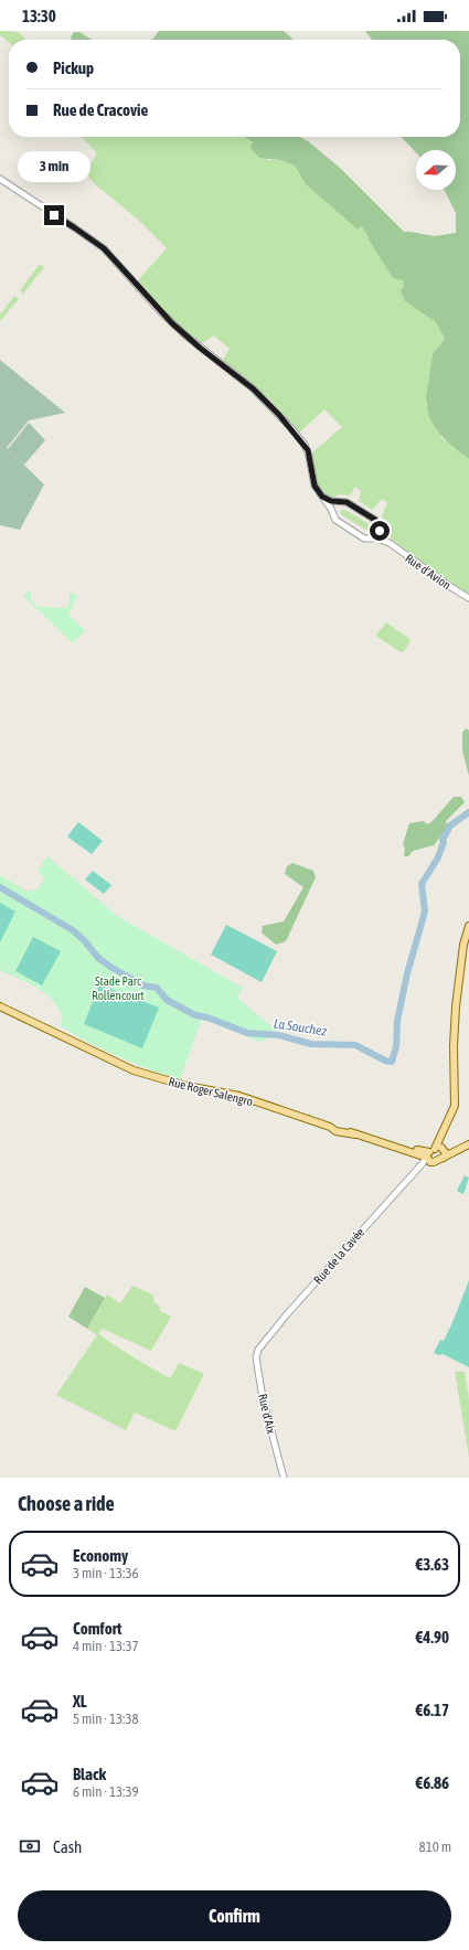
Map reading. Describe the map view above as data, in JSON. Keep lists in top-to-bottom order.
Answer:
{
  "streets": {
    "main road": ["Rue Roger Salengro"],
    "street": ["Rue d'Avion", "Rue de la Cavée", "Rue d'Aix"]
  },
  "crossings": [
    ["Rue Roger Salengro", "Rue de la Cavée"],
    ["Rue de la Cavée", "Rue d'Aix"]
  ],
  "water": ["La Souchez"],
  "parks": ["Stade Parc Rollencourt"],
  "north": "left",
  "page": {
    "status": "13:30",
    "banner": ["Pickup", "Rue de Cracovie"],
    "bubble": "3 min",
    "heading": "Choose a ride",
    "list": [
      {
        "name": "Economy",
        "note": "3 min · 13:36",
        "value": "€3.63"
      },
      {
        "name": "Comfort",
        "note": "4 min · 13:37",
        "value": "€4.90"
      },
      {
        "name": "XL",
        "note": "5 min · 13:38",
        "value": "€6.17"
      },
      {
        "name": "Black",
        "note": "6 min · 13:39",
        "value": "€6.86"
      }
    ],
    "pay": ["Cash", "810 m"],
    "buttons": "Confirm"
  }
}
